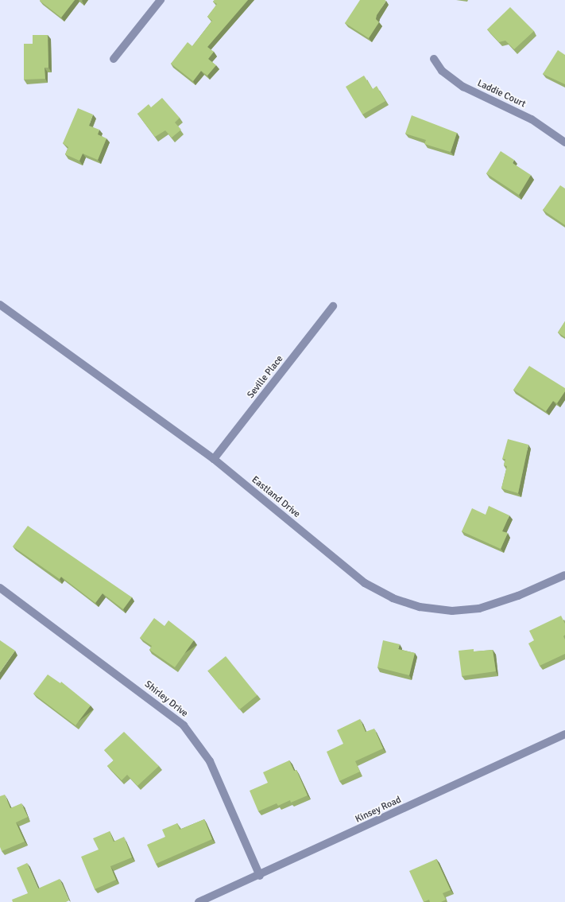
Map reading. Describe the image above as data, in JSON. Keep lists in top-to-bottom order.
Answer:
{
  "streets": {
    "street": [
      "Laddie Court",
      "Seville Place",
      "Eastland Drive",
      "Shirley Drive",
      "Kinsey Road"
    ]
  },
  "crossings": [
    ["Seville Place", "Eastland Drive"],
    ["Shirley Drive", "Kinsey Road"]
  ]
}
